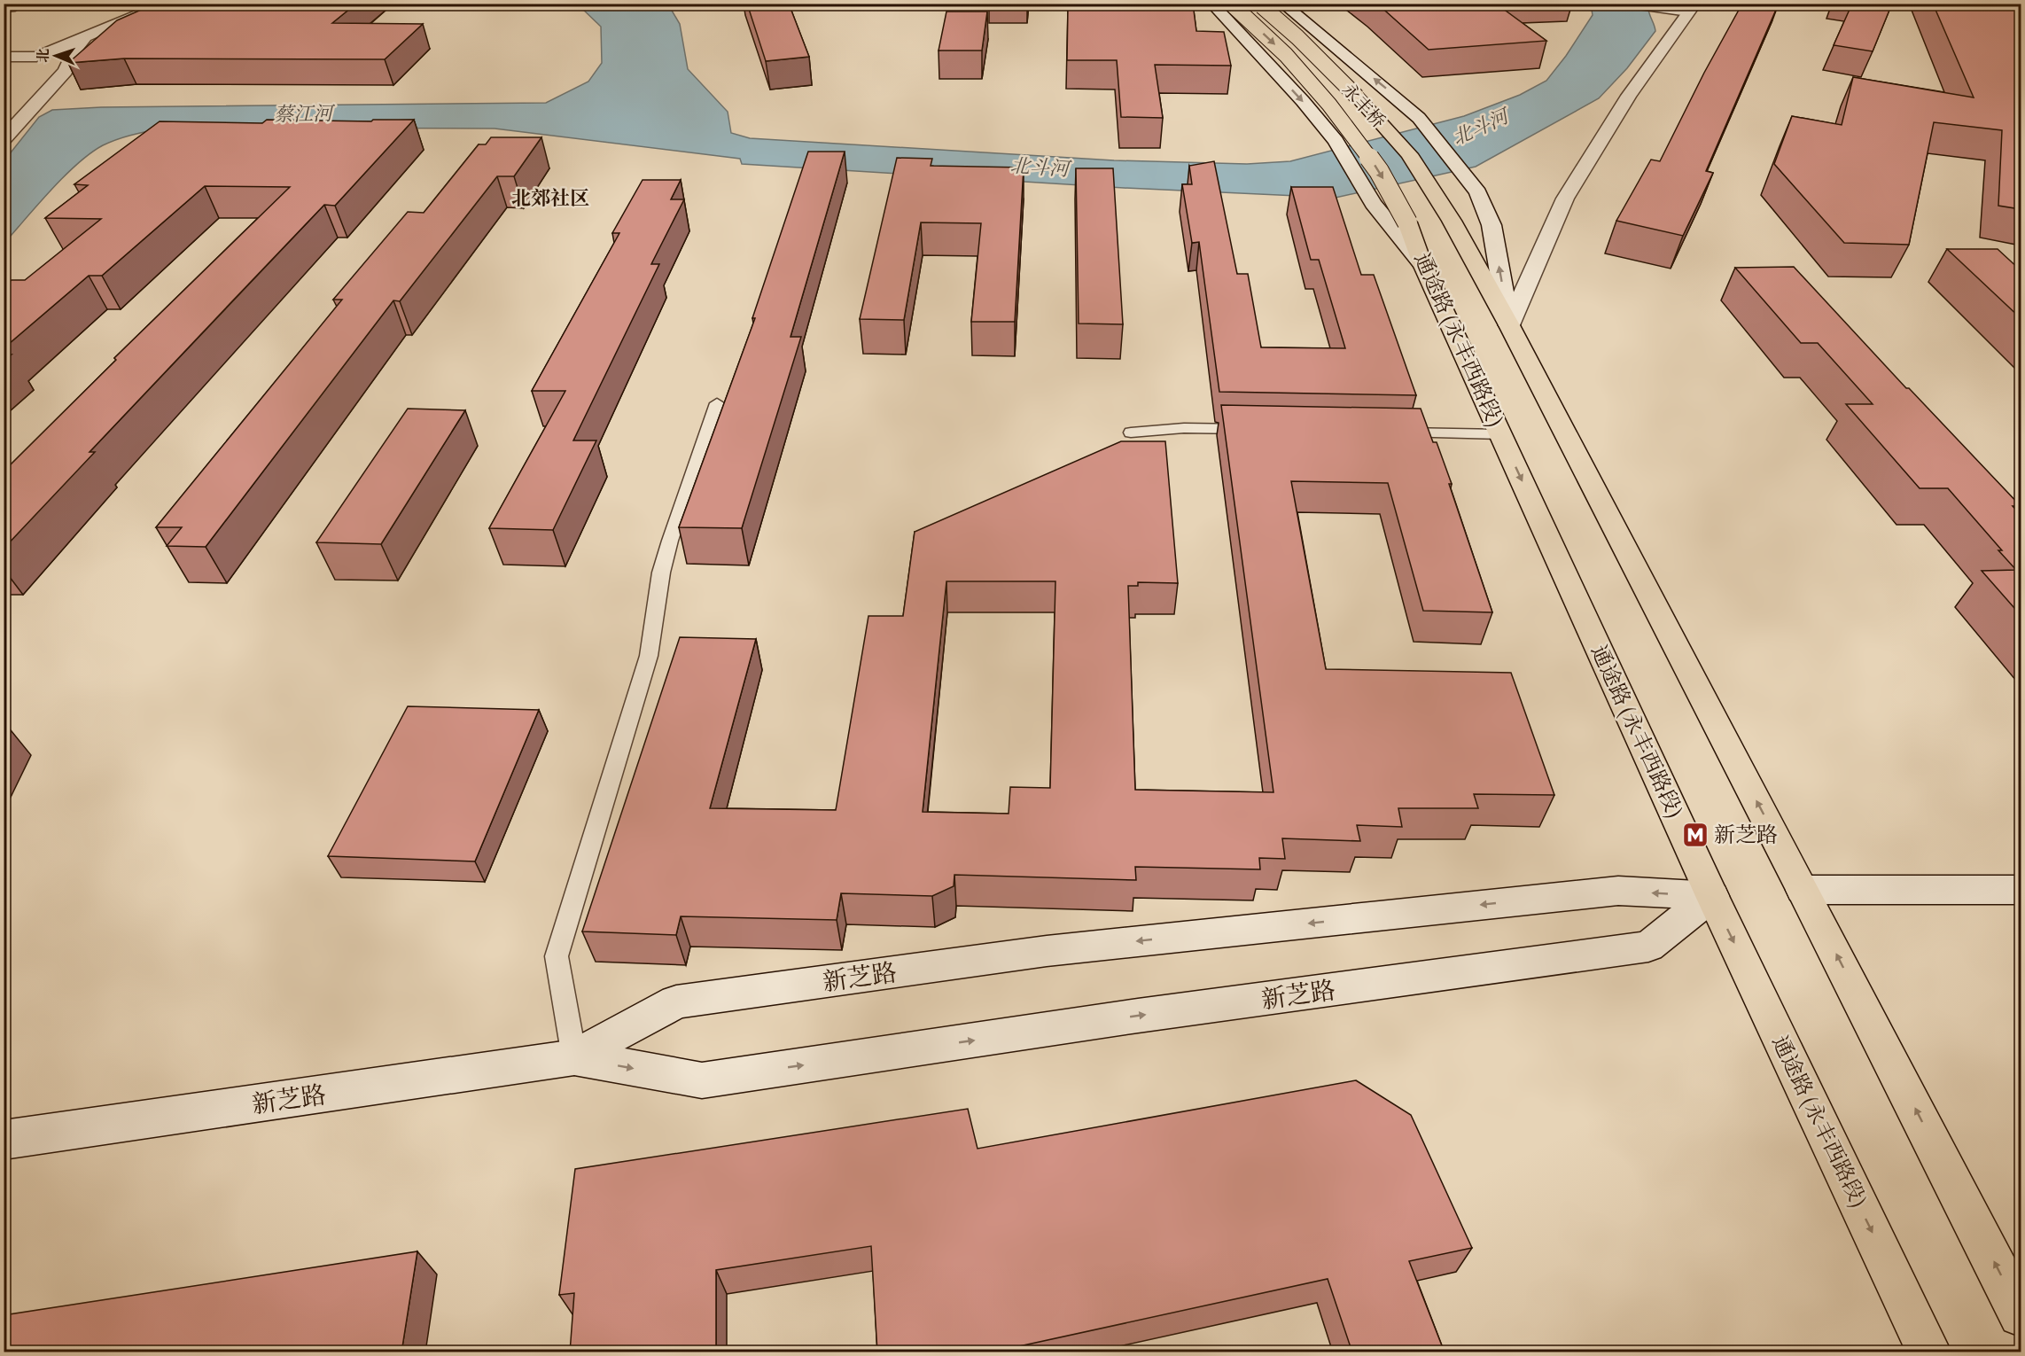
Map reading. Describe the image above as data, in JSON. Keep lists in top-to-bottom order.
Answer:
{
  "streets": {
    "main road": ["永丰桥", "通途路 (永丰西路段)", "新芝路"]
  },
  "crossings": [
    ["永丰桥", "通途路 (永丰西路段)"],
    ["通途路 (永丰西路段)", "新芝路"]
  ],
  "districts": ["北郊社区"],
  "water": ["蔡江河", "北斗河"],
  "places": {
    "metro station": ["新芝路"]
  },
  "north": "left"
}
